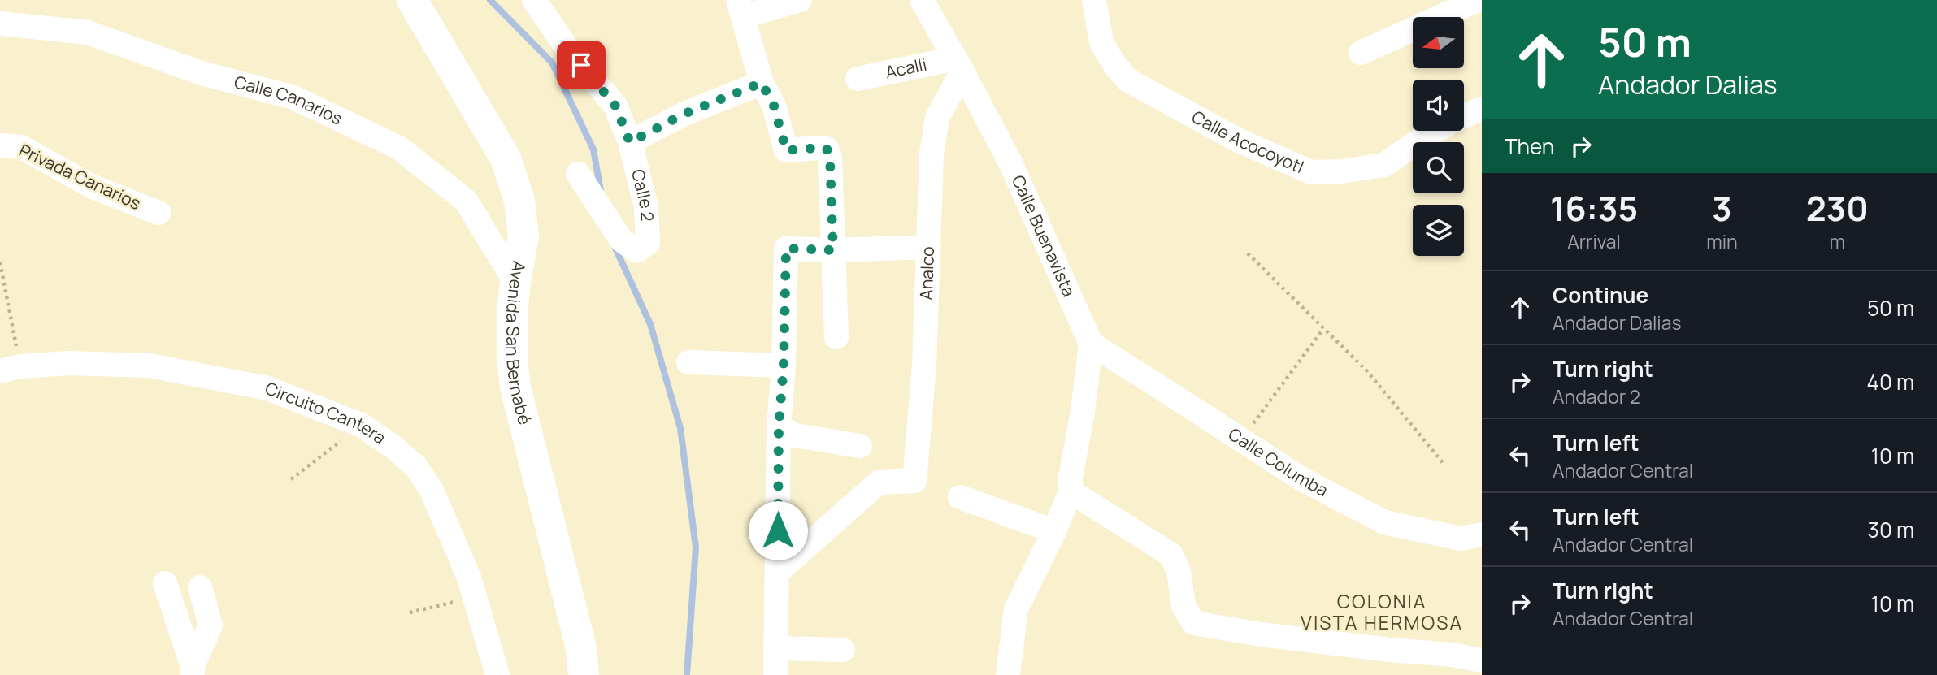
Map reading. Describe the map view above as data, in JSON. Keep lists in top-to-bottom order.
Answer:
{
  "streets": {
    "main road": ["Avenida San Bernabé"],
    "street": [
      "Acalli",
      "Calle Canarios",
      "Calle Acocoyotl",
      "Privada Canarios",
      "Calle 2",
      "Calle Buenavista",
      "Analco",
      "Circuito Cantera",
      "Calle Columba"
    ]
  },
  "crossings": [
    ["Acalli", "Calle Buenavista"],
    ["Acalli", "Analco"],
    ["Calle Canarios", "Avenida San Bernabé"],
    ["Calle Buenavista", "Analco"],
    ["Calle Buenavista", "Calle Columba"]
  ],
  "districts": ["COLONIA VISTA HERMOSA"],
  "north": "left",
  "page": {
    "turn": ["50 m", "Andador Dalias"],
    "then": "Then",
    "eta": [
      "16:35",
      "Arrival",
      "3",
      "min",
      "230",
      "m"
    ],
    "list": [
      {
        "name": "Continue",
        "note": "Andador Dalias",
        "value": "50 m"
      },
      {
        "name": "Turn right",
        "note": "Andador 2",
        "value": "40 m"
      },
      {
        "name": "Turn left",
        "note": "Andador Central",
        "value": "10 m"
      },
      {
        "name": "Turn left",
        "note": "Andador Central",
        "value": "30 m"
      },
      {
        "name": "Turn right",
        "note": "Andador Central",
        "value": "10 m"
      }
    ]
  }
}
